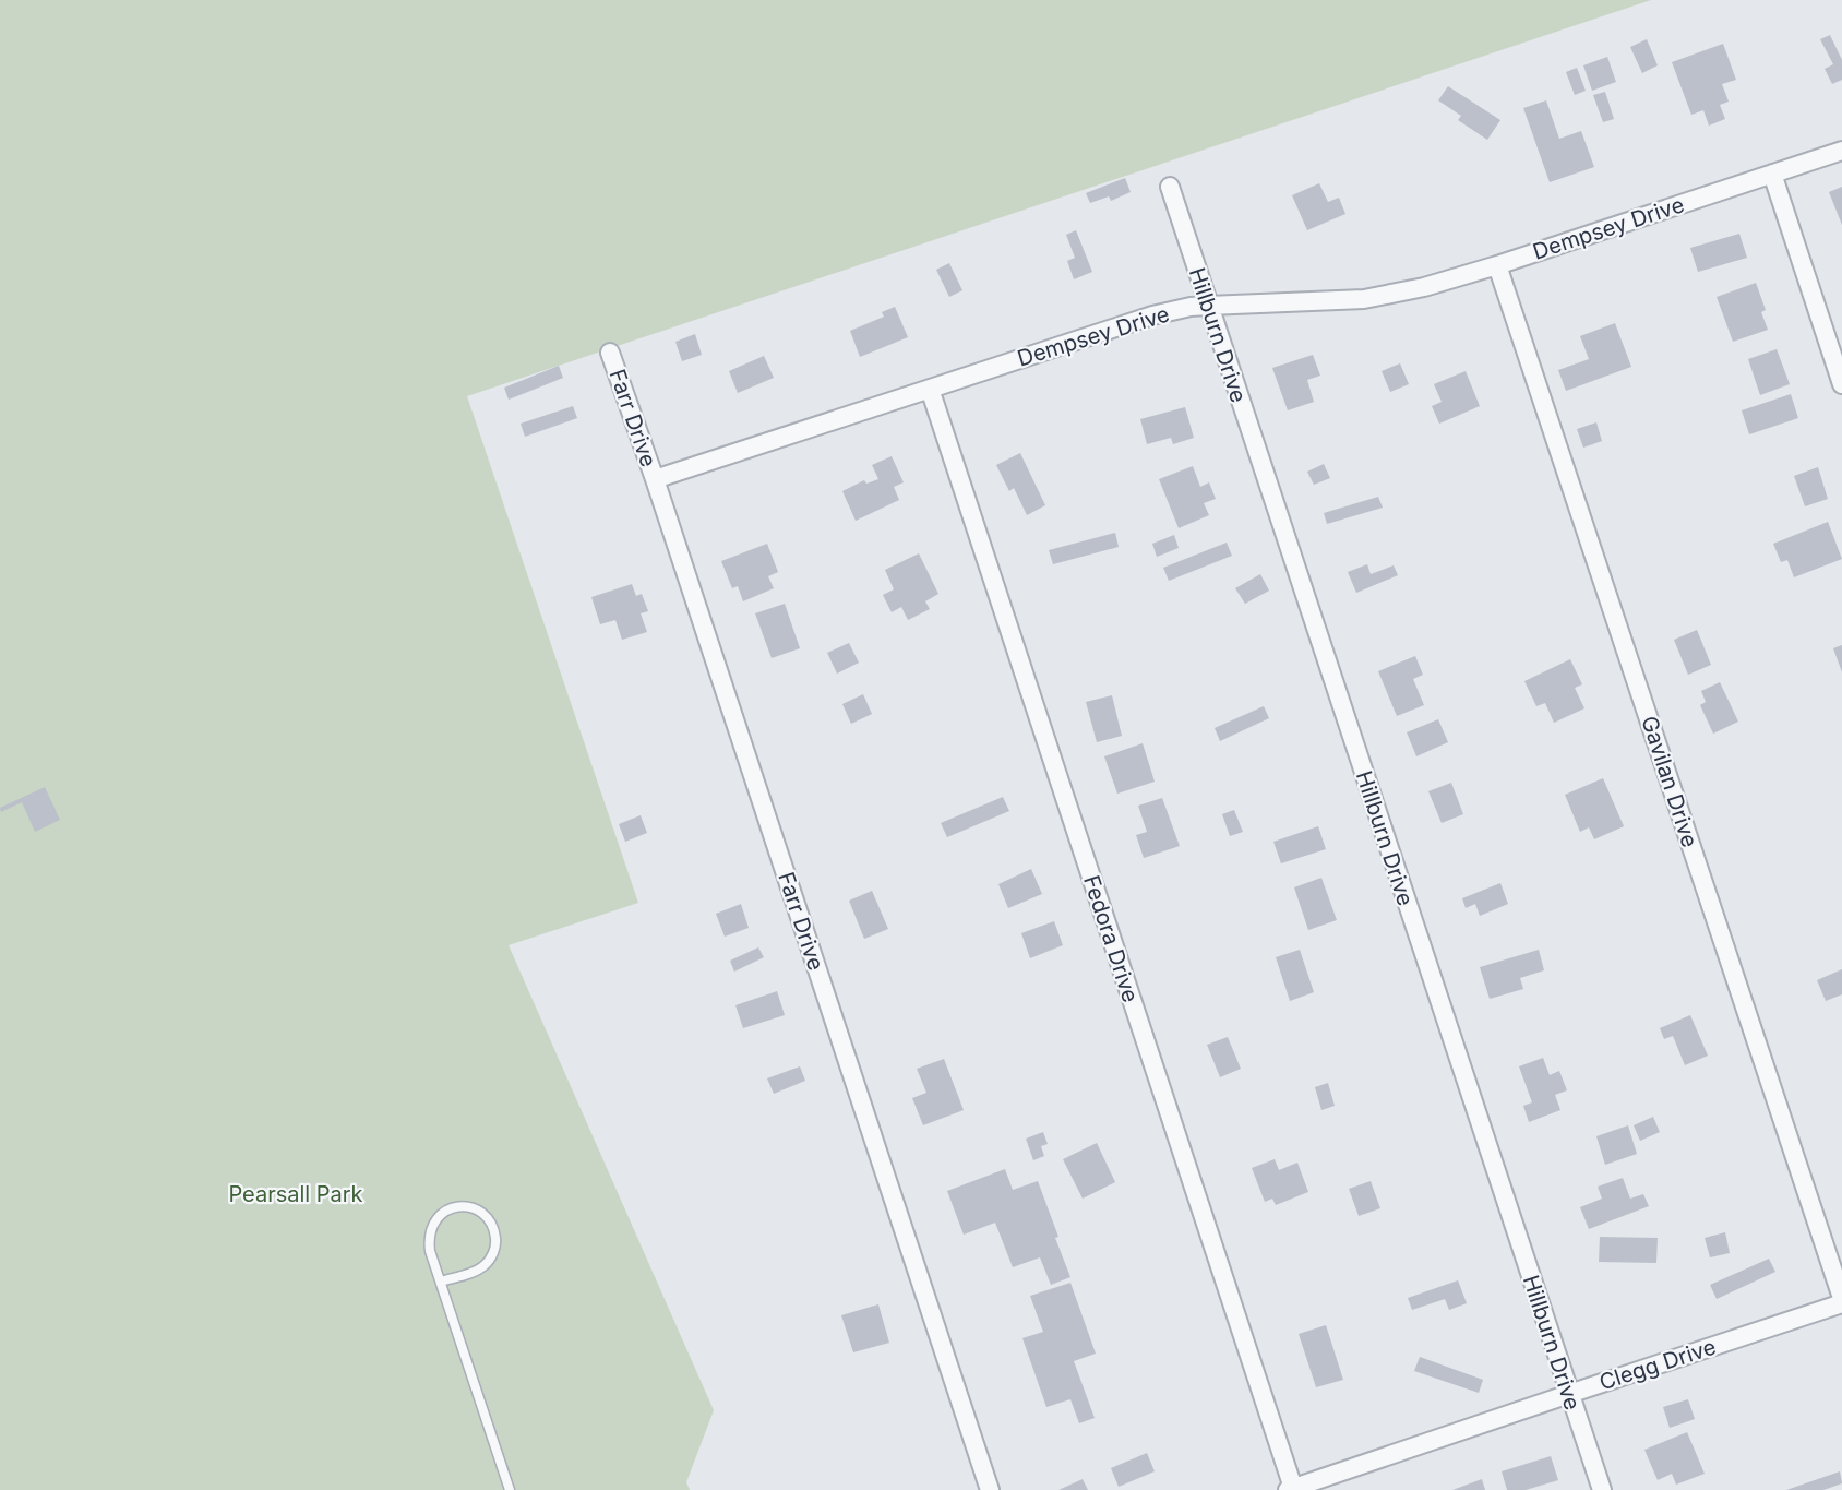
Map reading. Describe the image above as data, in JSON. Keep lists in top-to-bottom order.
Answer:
{
  "streets": {
    "street": [
      "Dempsey Drive",
      "Hillburn Drive",
      "Farr Drive",
      "Gavilan Drive",
      "Fedora Drive",
      "Clegg Drive"
    ]
  },
  "crossings": [
    ["Dempsey Drive", "Hillburn Drive"],
    ["Dempsey Drive", "Farr Drive"],
    ["Dempsey Drive", "Gavilan Drive"],
    ["Dempsey Drive", "Fedora Drive"],
    ["Hillburn Drive", "Clegg Drive"],
    ["Fedora Drive", "Clegg Drive"]
  ],
  "parks": ["Pearsall Park"]
}
